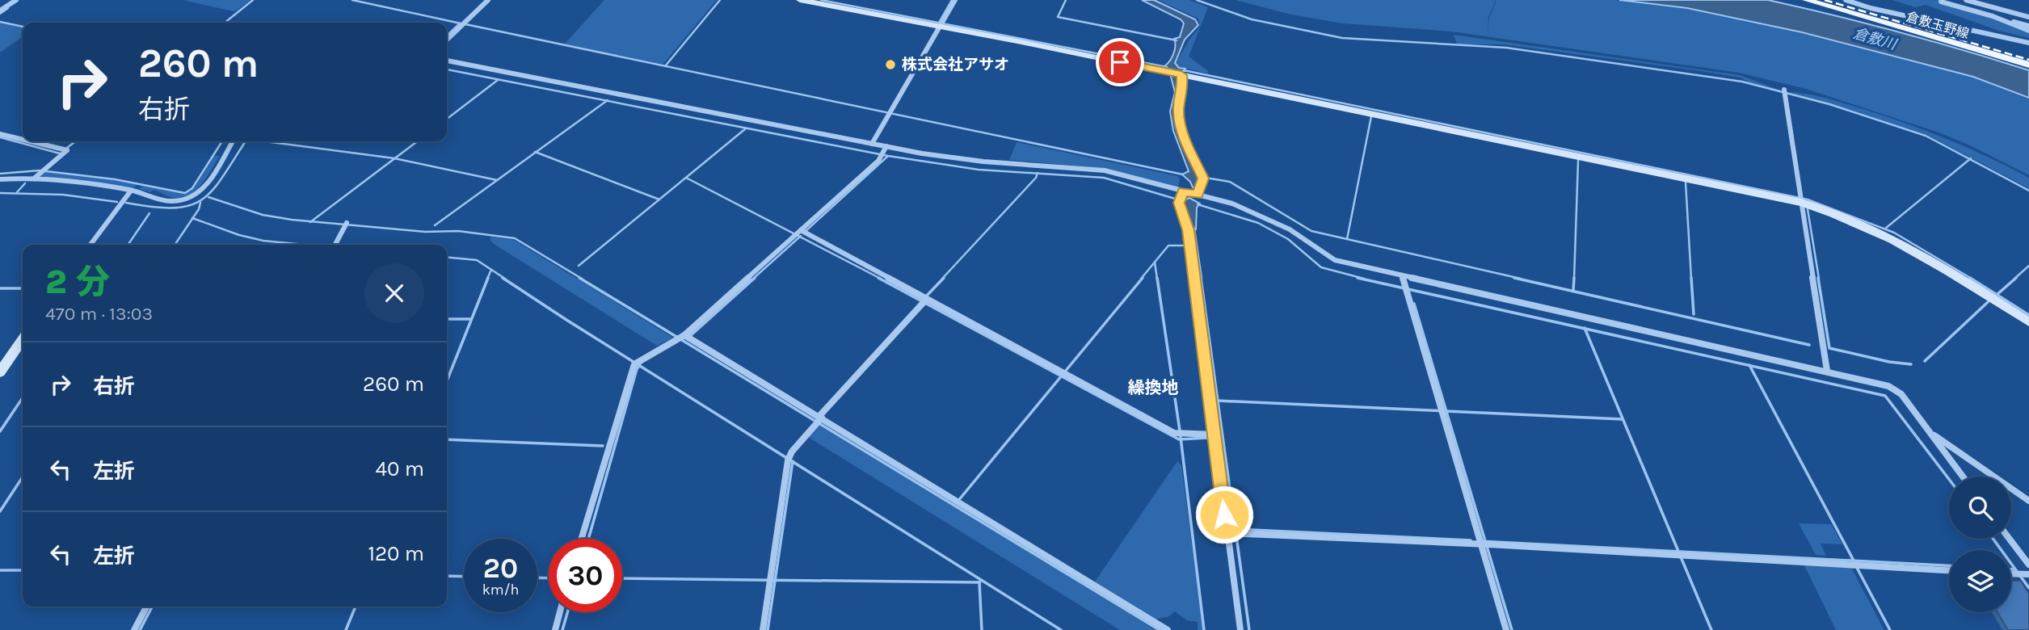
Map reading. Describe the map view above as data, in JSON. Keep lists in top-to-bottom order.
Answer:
{
  "streets": {
    "main road": ["倉敷玉野線"]
  },
  "districts": ["繰換地"],
  "water": ["倉敷川"],
  "places": ["株式会社アサオ"],
  "page": {
    "turn": ["260 m", "右折"],
    "heading": ["2 分", "470 m · 13:03"],
    "list": [
      {
        "name": "右折",
        "value": "260 m"
      },
      {
        "name": "左折",
        "value": "40 m"
      },
      {
        "name": "左折",
        "value": "120 m"
      }
    ],
    "speed": "20 km/h",
    "limit": "30"
  }
}
